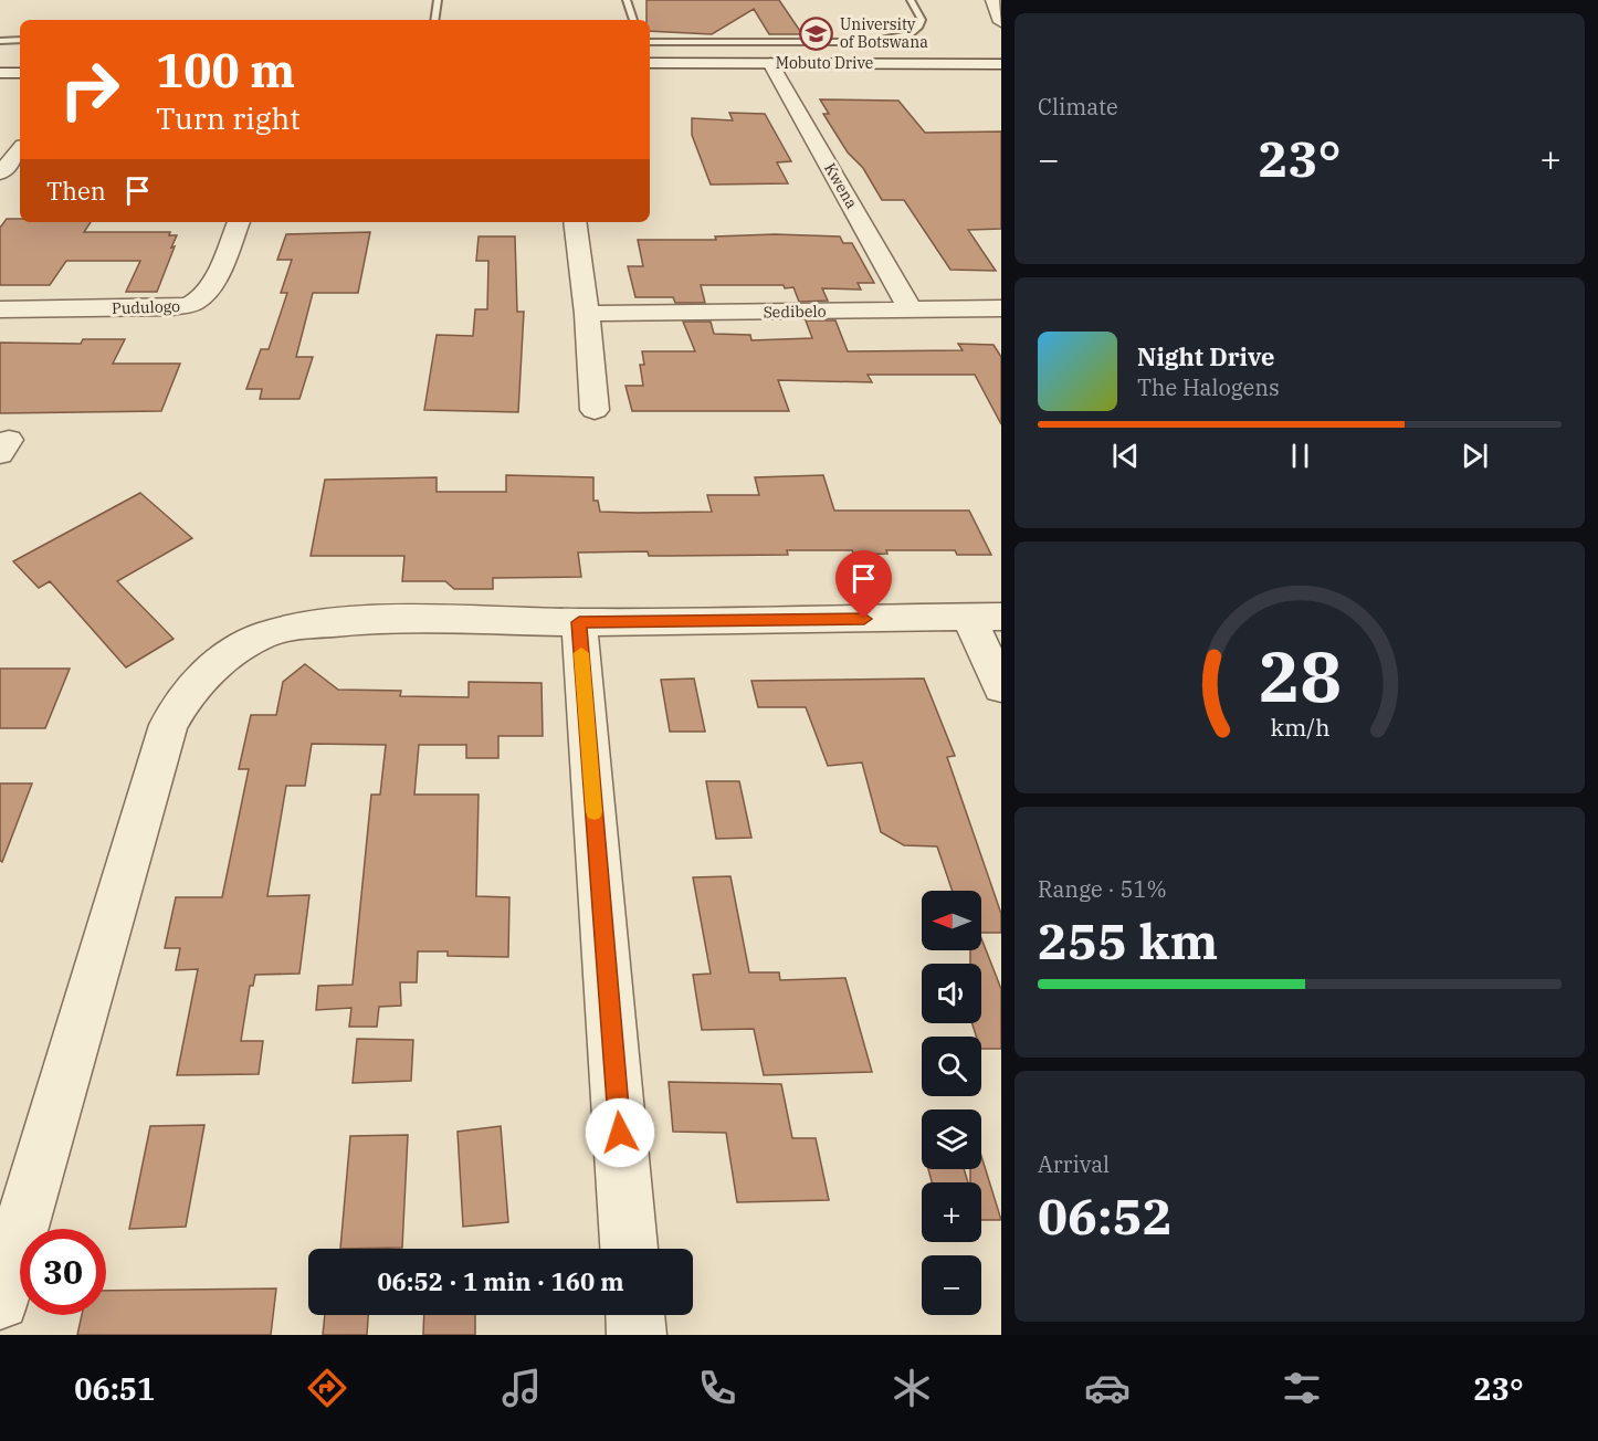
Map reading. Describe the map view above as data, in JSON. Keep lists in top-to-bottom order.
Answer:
{
  "streets": {
    "street": [
      "Mobuto Drive",
      "Kwena",
      "Pudulogo",
      "Sedibelo"
    ]
  },
  "crossings": [
    ["Mobuto Drive", "Kwena"],
    ["Kwena", "Sedibelo"]
  ],
  "places": {
    "school or university": ["University of Botswana"]
  },
  "north": "left",
  "page": {
    "tile": [
      "Climate",
      ["Range · 51%", "255 km"],
      ["Arrival", "06:52"]
    ],
    "turn": ["100 m", "Turn right"],
    "heat": ["−", "23°", "+"],
    "then": "Then",
    "song": ["Night Drive", "The Halogens"],
    "map_buttons": ["+", "−"],
    "limit": "30",
    "trip": "06:52 · 1 min · 160 m",
    "tabs": ["06:51", "23°"],
    "gauge": ["28", "km/h"]
  }
}
